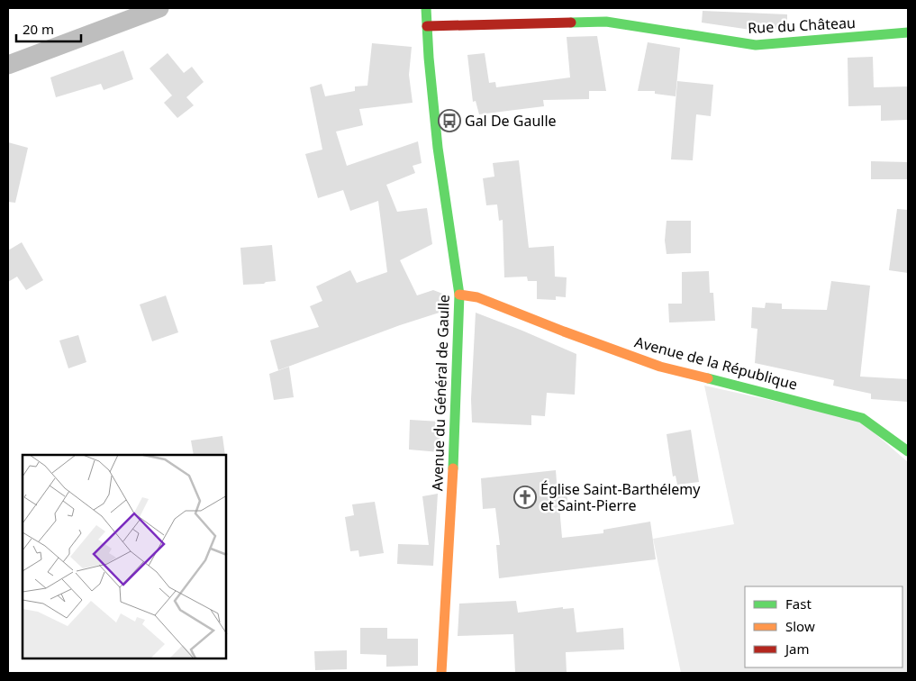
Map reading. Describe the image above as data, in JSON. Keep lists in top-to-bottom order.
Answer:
{
  "streets": {
    "street": ["Rue du Château", "Avenue de la République", "Avenue du Général de Gaulle"]
  },
  "crossings": [
    ["Rue du Château", "Avenue du Général de Gaulle"],
    ["Avenue de la République", "Avenue du Général de Gaulle"]
  ],
  "places": {
    "bus stop": ["Gal De Gaulle"],
    "church": ["Église Saint-Barthélemy et Saint-Pierre"]
  },
  "legend": ["Fast", "Slow", "Jam"],
  "scale_bar": "20 m"
}
